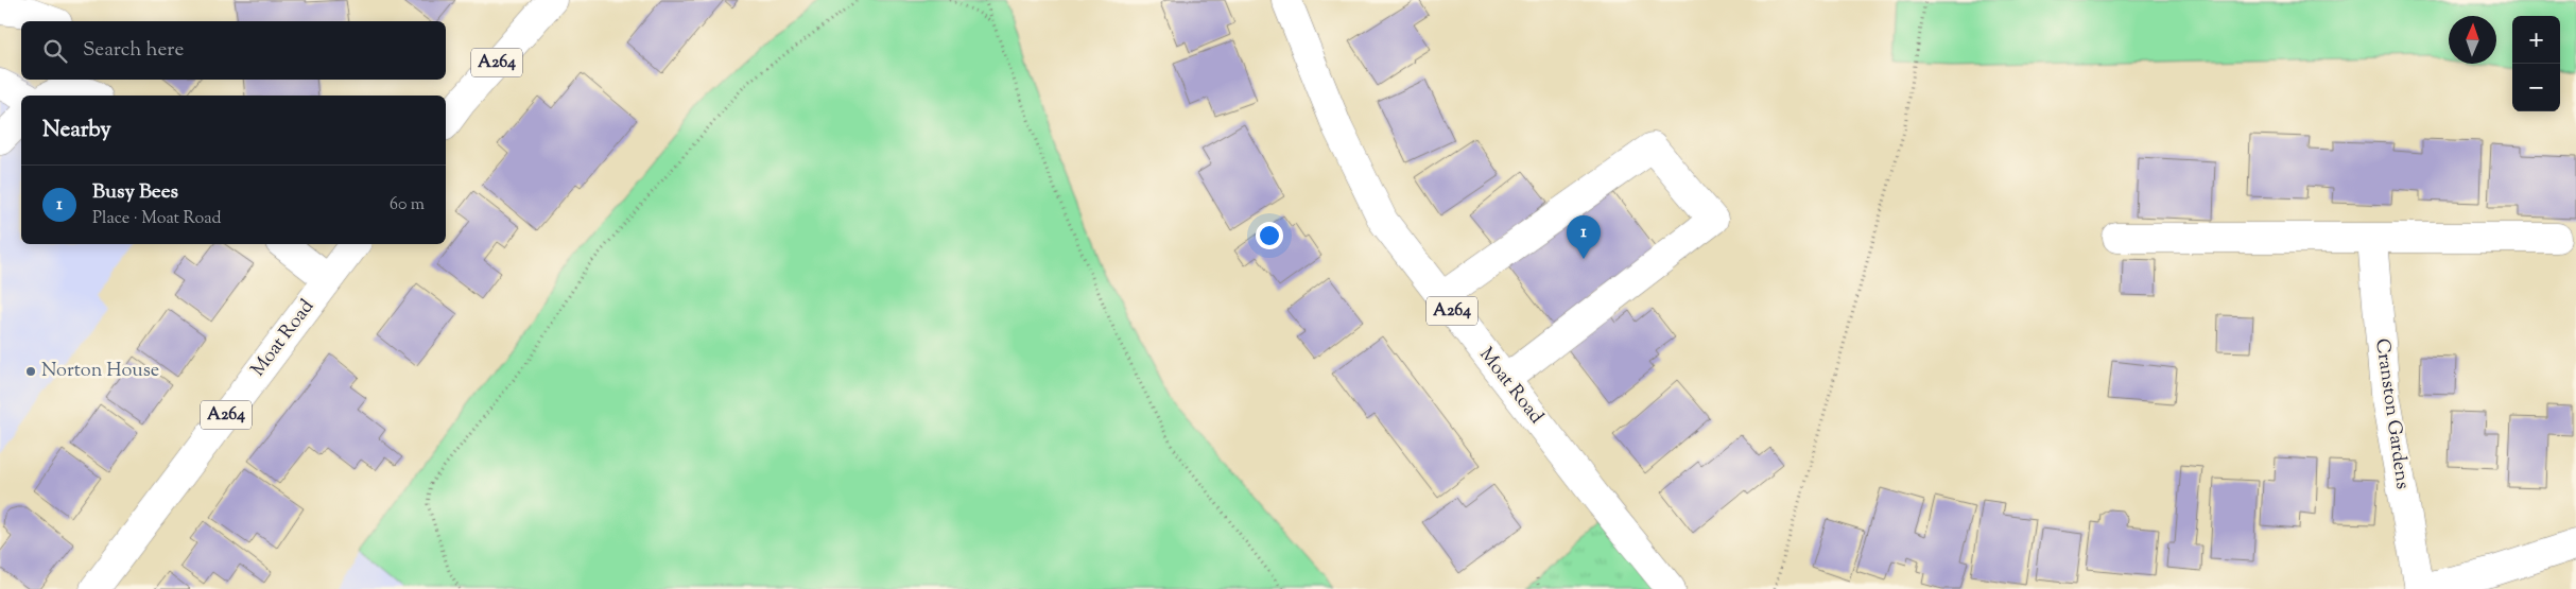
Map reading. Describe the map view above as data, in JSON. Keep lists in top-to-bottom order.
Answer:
{
  "streets": {
    "main road": ["A264", "Moat Road", "Cranston Gardens"]
  },
  "places": ["Norton House"],
  "north": "top",
  "page": {
    "map_buttons": ["+", "−"],
    "search": "Search here",
    "heading": "Nearby",
    "list": [
      {
        "mark": "1",
        "name": "Busy Bees",
        "note": "Place · Moat Road",
        "value": "60 m"
      }
    ],
    "pins": "1"
  }
}
